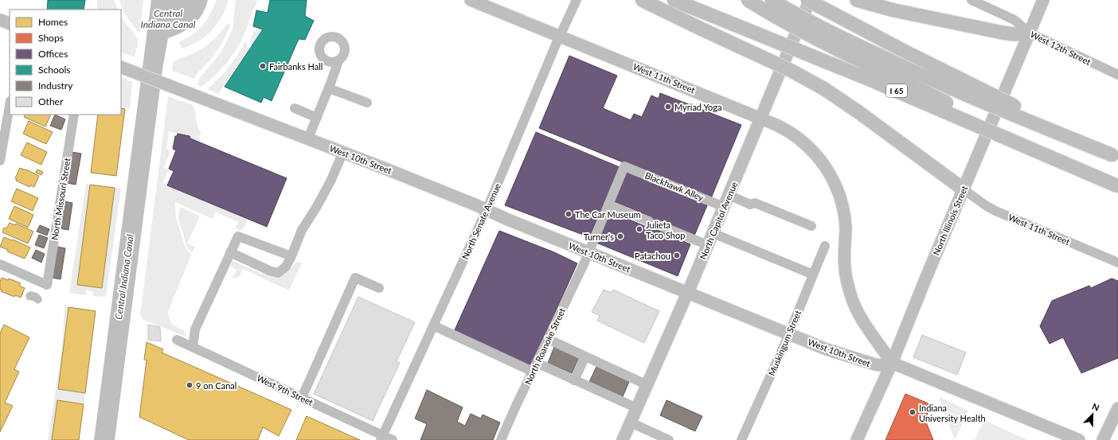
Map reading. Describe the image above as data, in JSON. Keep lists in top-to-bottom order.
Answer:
{
  "streets": {
    "highway": ["I 65"],
    "main road": [
      "West 11th Street",
      "West 10th Street",
      "North Capitol Avenue",
      "North Illinois Street"
    ],
    "street": [
      "West 12th Street",
      "Blackhawk Alley",
      "North Missouri Street",
      "North Senate Avenue",
      "Muskingum Street",
      "North Roanoke Street",
      "West 9th Street"
    ]
  },
  "crossings": [
    ["West 12th Street", "North Illinois Street"],
    ["West 11th Street", "West 10th Street"],
    ["West 11th Street", "North Capitol Avenue"],
    ["West 11th Street", "North Illinois Street"],
    ["West 11th Street", "North Senate Avenue"],
    ["West 10th Street", "North Capitol Avenue"],
    ["West 10th Street", "North Illinois Street"],
    ["West 10th Street", "North Senate Avenue"],
    ["West 10th Street", "Muskingum Street"],
    ["West 10th Street", "North Roanoke Street"],
    ["Blackhawk Alley", "North Capitol Avenue"],
    ["Blackhawk Alley", "North Roanoke Street"],
    ["North Senate Avenue", "West 9th Street"]
  ],
  "water": ["Central Indiana Canal"],
  "places": [
    "Fairbanks Hall",
    "Myriad Yoga",
    "The Car Museum",
    "Julieta Taco Shop",
    "Turner's",
    "Patachou",
    "9 on Canal",
    "Indiana University Health"
  ],
  "legend": [
    "Homes",
    "Shops",
    "Offices",
    "Schools",
    "Industry",
    "Other"
  ],
  "north": "top right"
}
